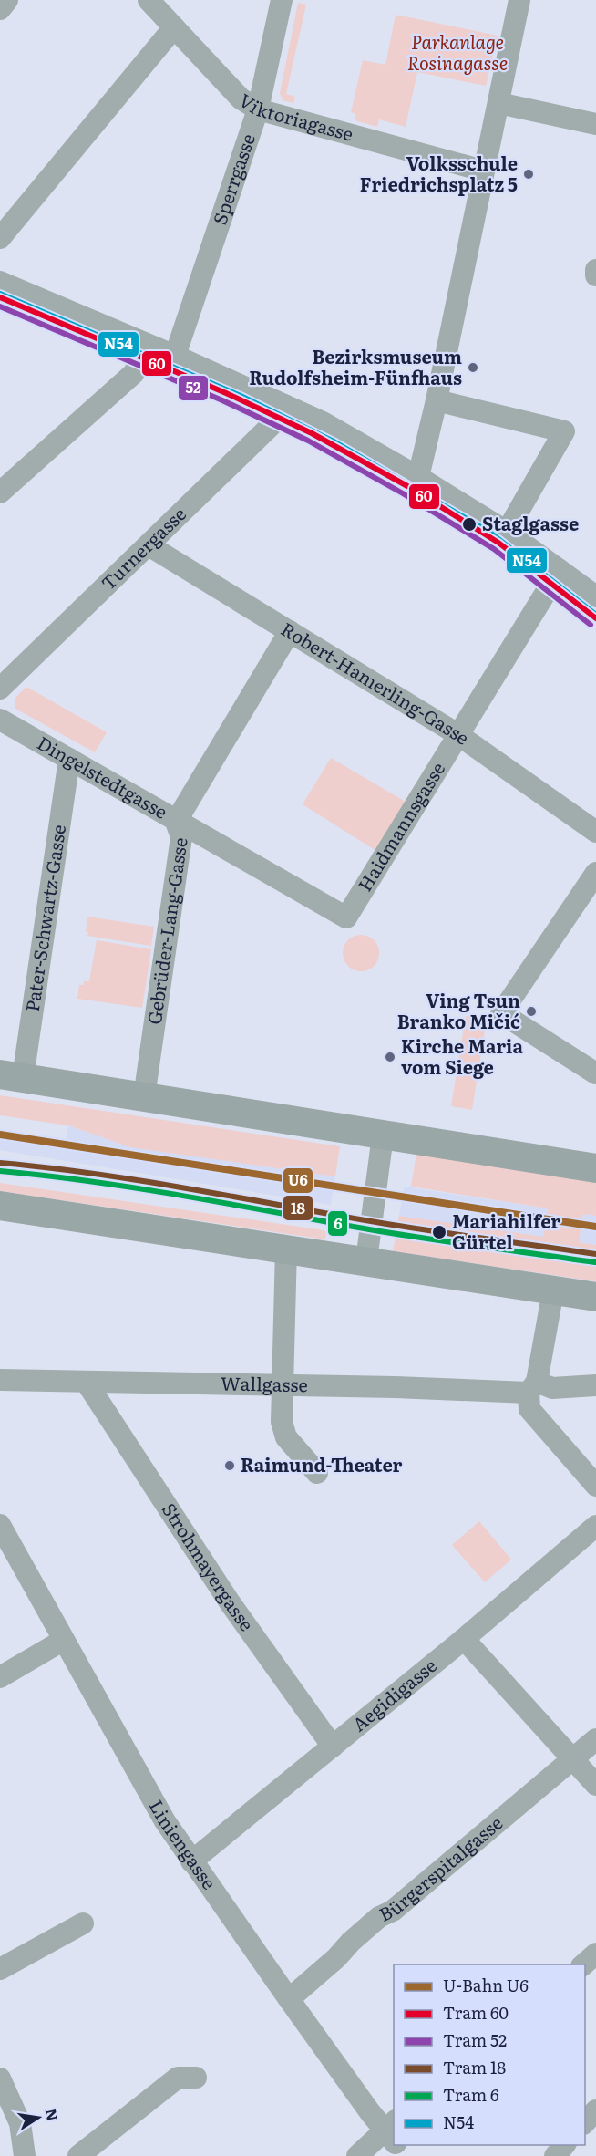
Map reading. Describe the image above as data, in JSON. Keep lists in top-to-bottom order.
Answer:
{
  "streets": {
    "street": [
      "Viktoriagasse",
      "Sperrgasse",
      "Turnergasse",
      "Robert-Hamerling-Gasse",
      "Dingelstedtgasse",
      "Haidmannsgasse",
      "Pater-Schwartz-Gasse",
      "Gebrüder-Lang-Gasse",
      "Wallgasse",
      "Strohmayergasse",
      "Aegidigasse",
      "Liniengasse",
      "Bürgerspitalgasse"
    ]
  },
  "crossings": [
    ["Viktoriagasse", "Sperrgasse"],
    ["Turnergasse", "Robert-Hamerling-Gasse"],
    ["Robert-Hamerling-Gasse", "Haidmannsgasse"],
    ["Robert-Hamerling-Gasse", "Gebrüder-Lang-Gasse"],
    ["Dingelstedtgasse", "Haidmannsgasse"],
    ["Dingelstedtgasse", "Pater-Schwartz-Gasse"],
    ["Dingelstedtgasse", "Gebrüder-Lang-Gasse"],
    ["Wallgasse", "Strohmayergasse"],
    ["Strohmayergasse", "Aegidigasse"],
    ["Aegidigasse", "Liniengasse"],
    ["Liniengasse", "Bürgerspitalgasse"]
  ],
  "parks": ["Parkanlage Rosinagasse"],
  "places": [
    "Volksschule Friedrichsplatz 5",
    "Bezirksmuseum Rudolfsheim-Fünfhaus",
    "Staglgasse",
    "Ving Tsun Branko Mičić",
    "Kirche Maria vom Siege",
    "Mariahilfer Gürtel",
    "Raimund-Theater"
  ],
  "lines": [
    "transit line N54",
    "tram line 60",
    "tram line 52",
    "metro line U6",
    "tram line 18",
    "tram line 6"
  ],
  "legend": [
    "U-Bahn U6",
    "Tram 60",
    "Tram 52",
    "Tram 18",
    "Tram 6",
    "N54"
  ],
  "north": "right"
}
